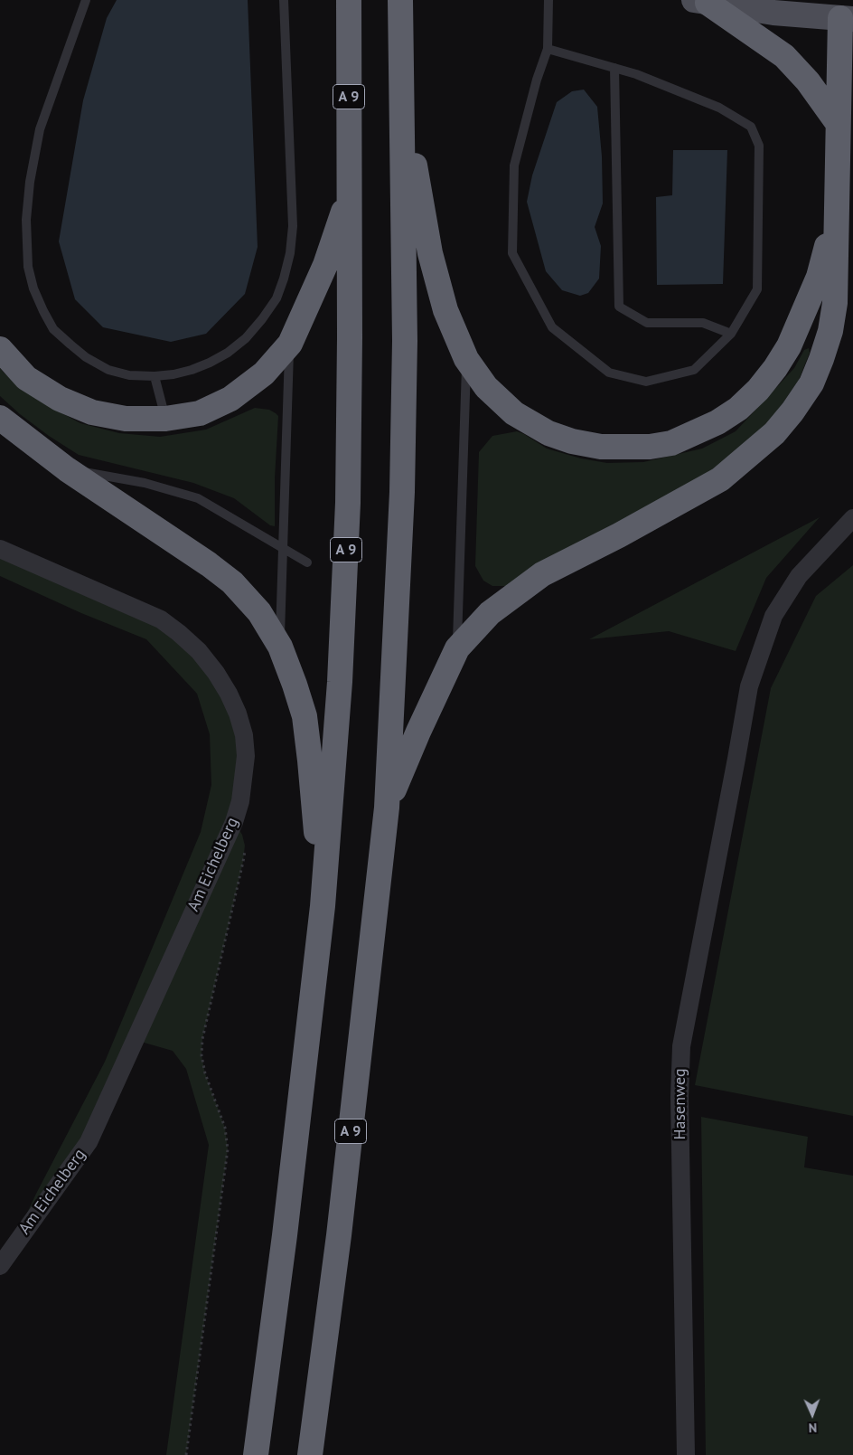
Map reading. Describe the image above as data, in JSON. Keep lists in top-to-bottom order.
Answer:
{
  "streets": {
    "highway": ["A 9"],
    "street": ["Am Eichelberg", "Hasenweg"]
  },
  "north": "bottom"
}
